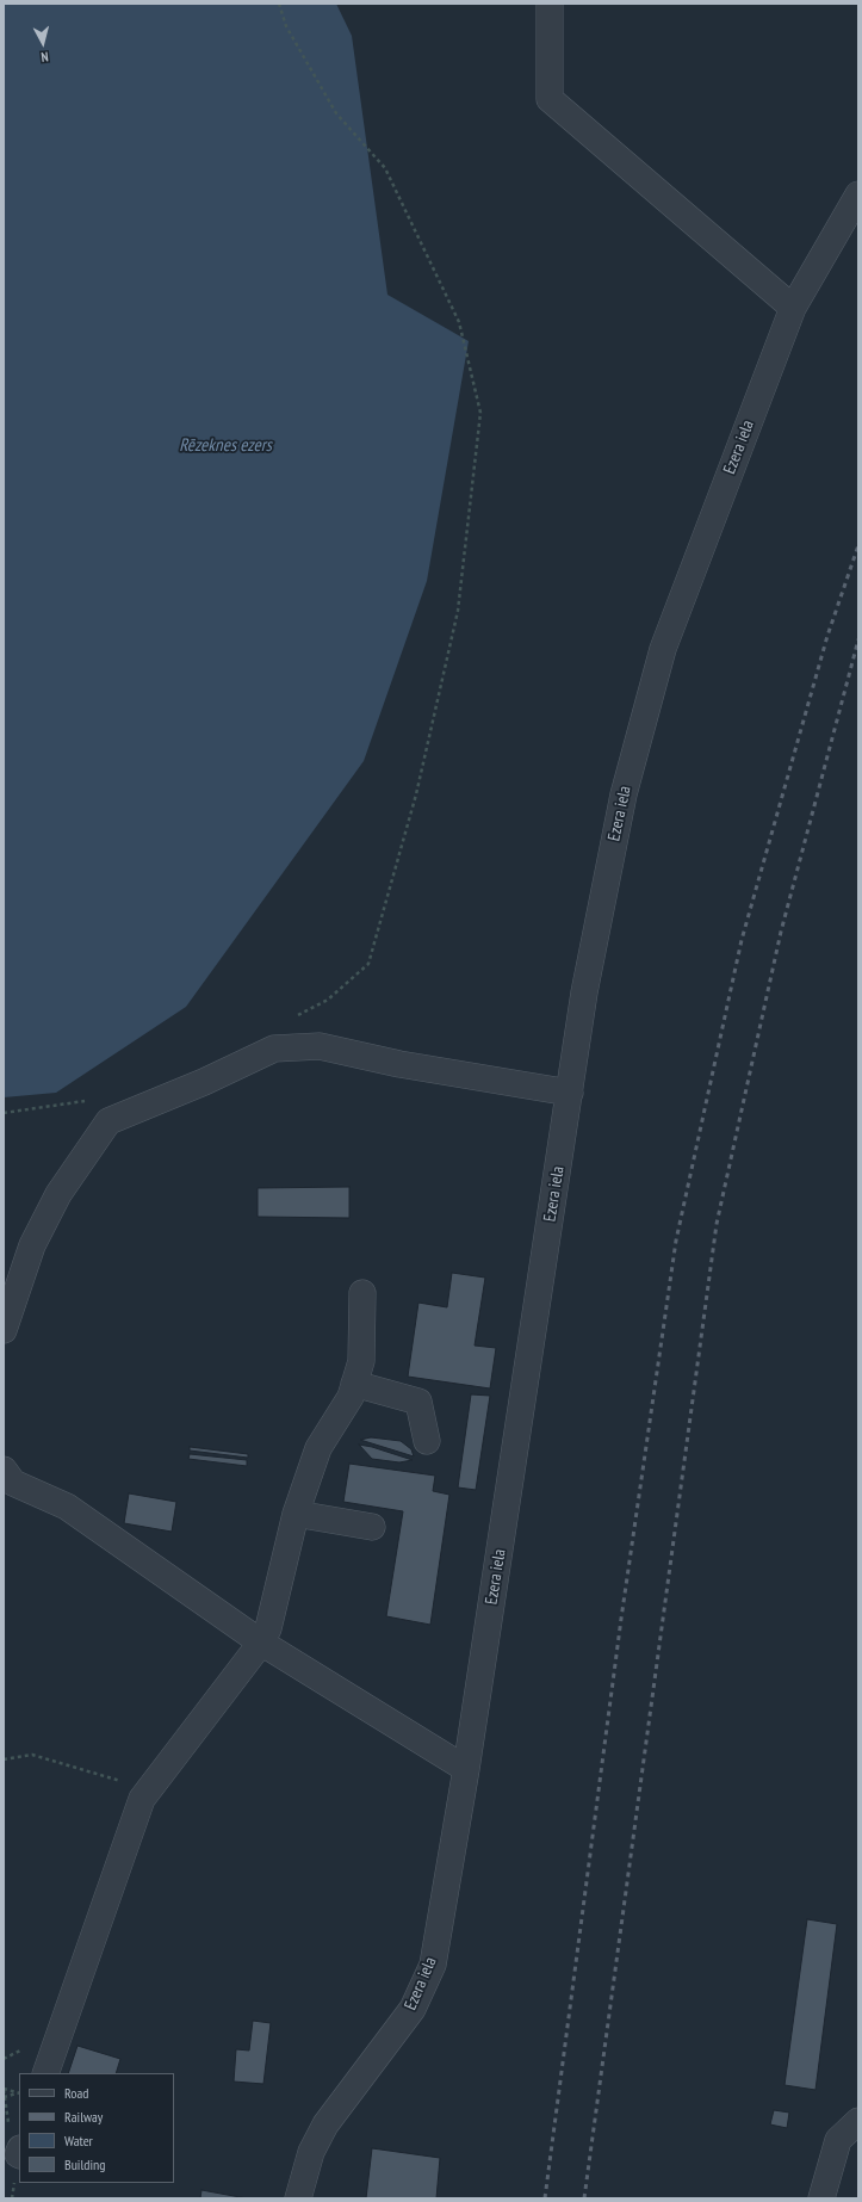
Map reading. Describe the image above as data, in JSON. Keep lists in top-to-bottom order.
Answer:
{
  "streets": {
    "street": ["Ezera iela"]
  },
  "water": ["Rēzeknes ezers"],
  "legend": [
    "Road",
    "Railway",
    "Water",
    "Building"
  ],
  "north": "bottom"
}
